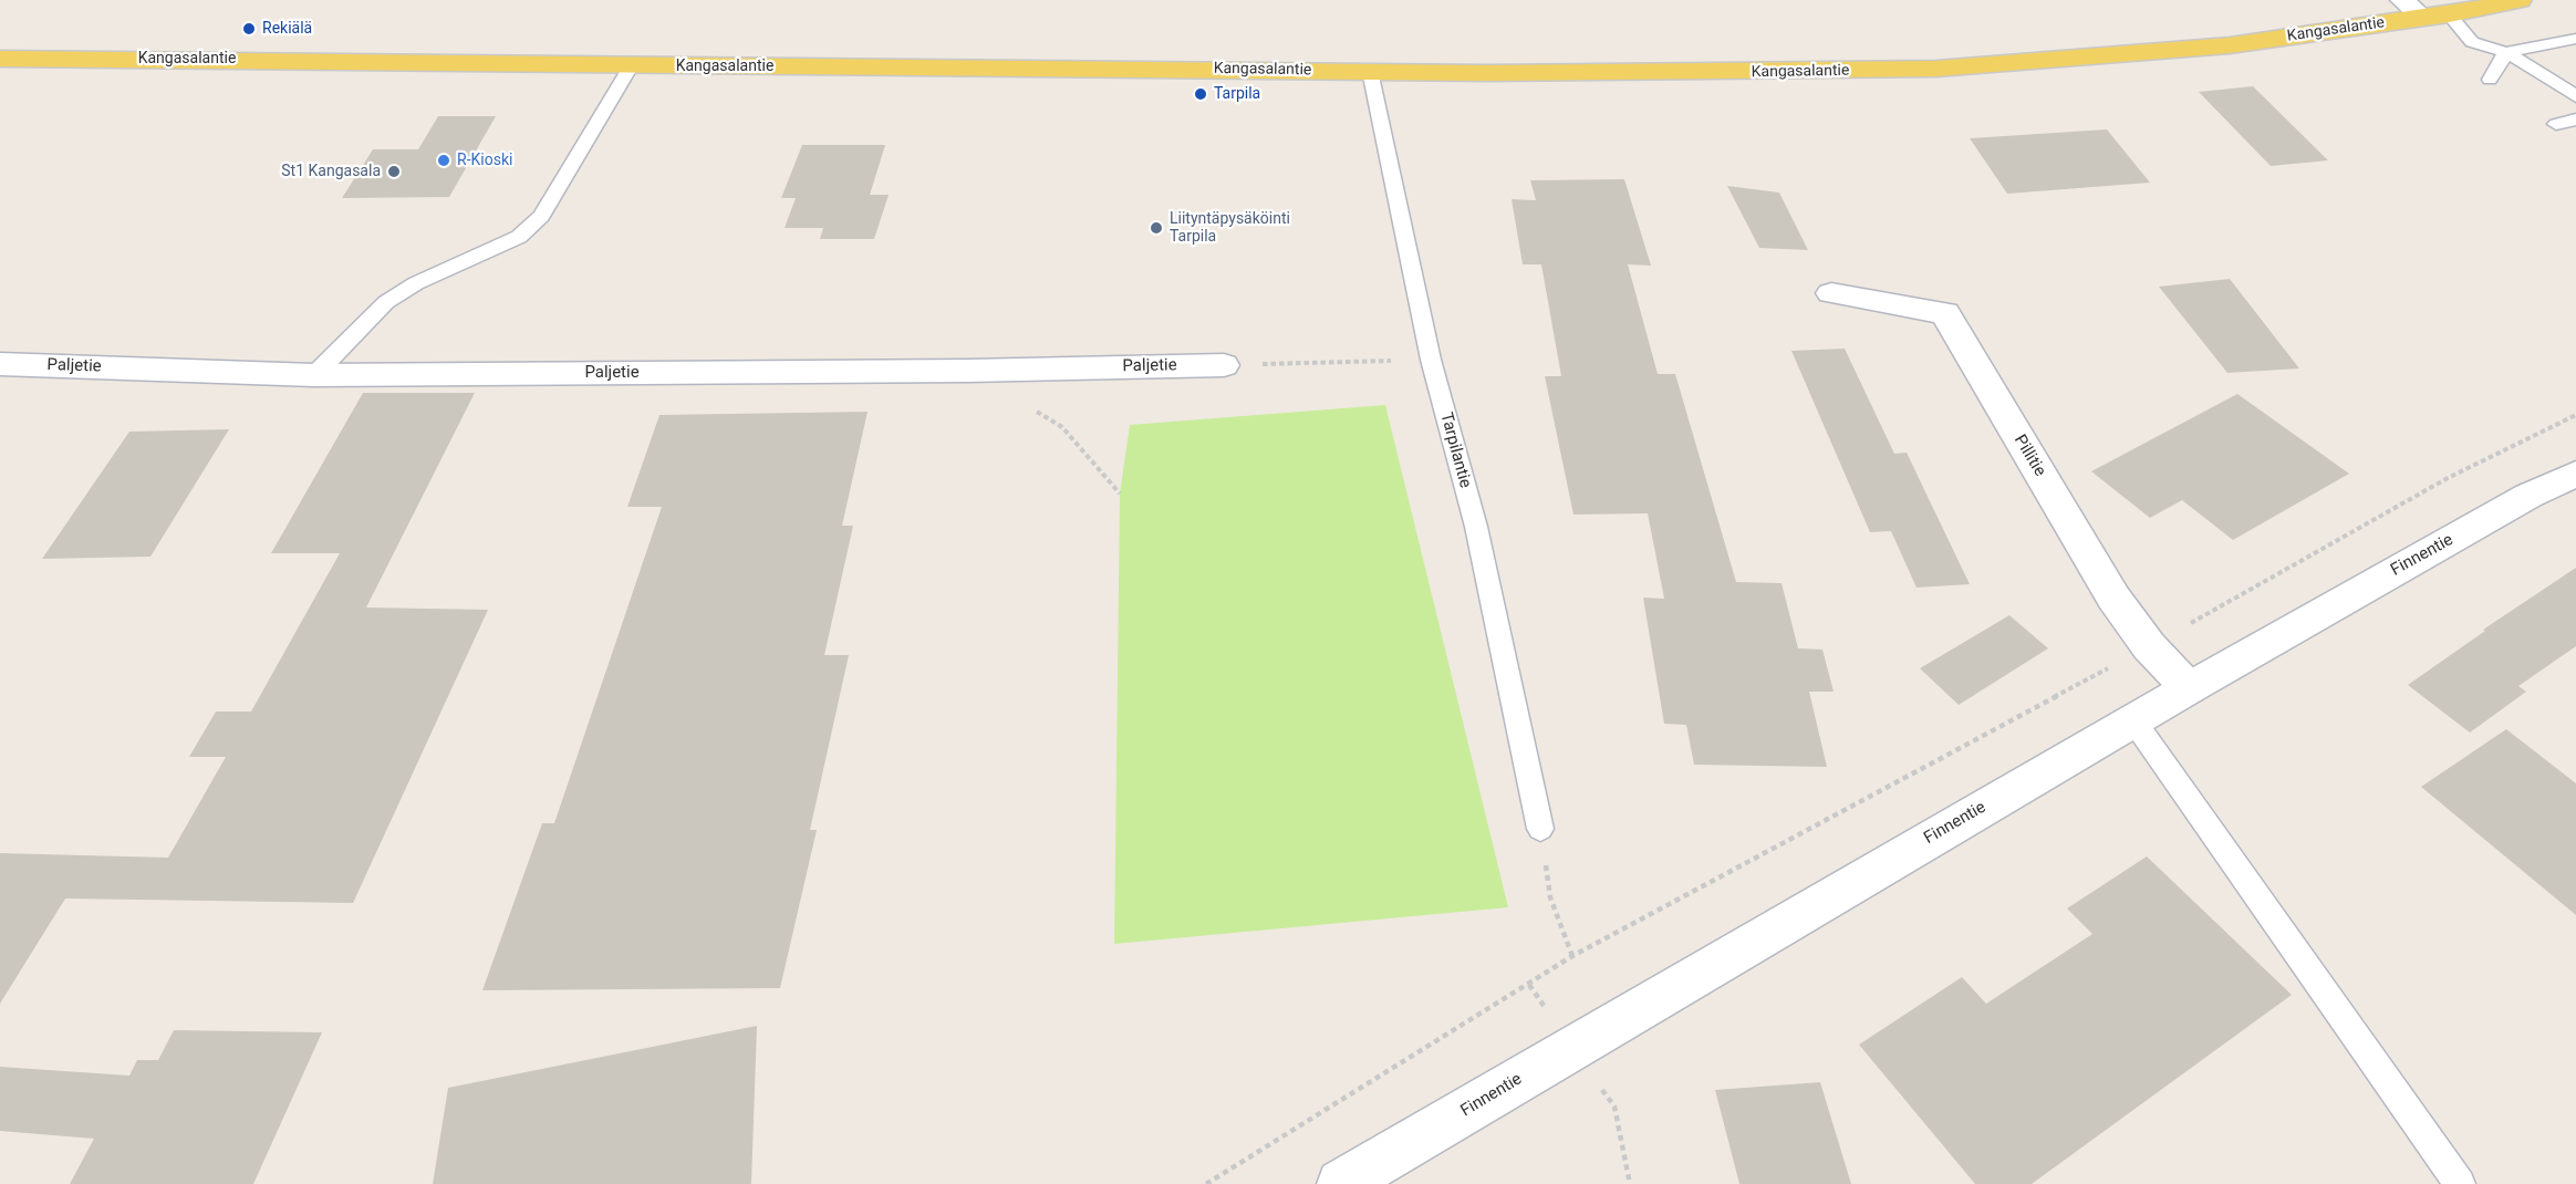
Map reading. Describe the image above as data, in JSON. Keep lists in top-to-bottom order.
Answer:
{
  "streets": {
    "main road": ["Kangasalantie"],
    "street": ["Paljetie", "Pillitie", "Finnentie"],
    "lane": ["Tarpilantie"]
  },
  "crossings": [
    ["Kangasalantie", "Tarpilantie"],
    ["Pillitie", "Finnentie"]
  ],
  "places": [
    "Rekiälä",
    "Tarpila",
    "R-Kioski",
    "St1 Kangasala",
    "Liityntäpysäköinti Tarpila"
  ]
}
